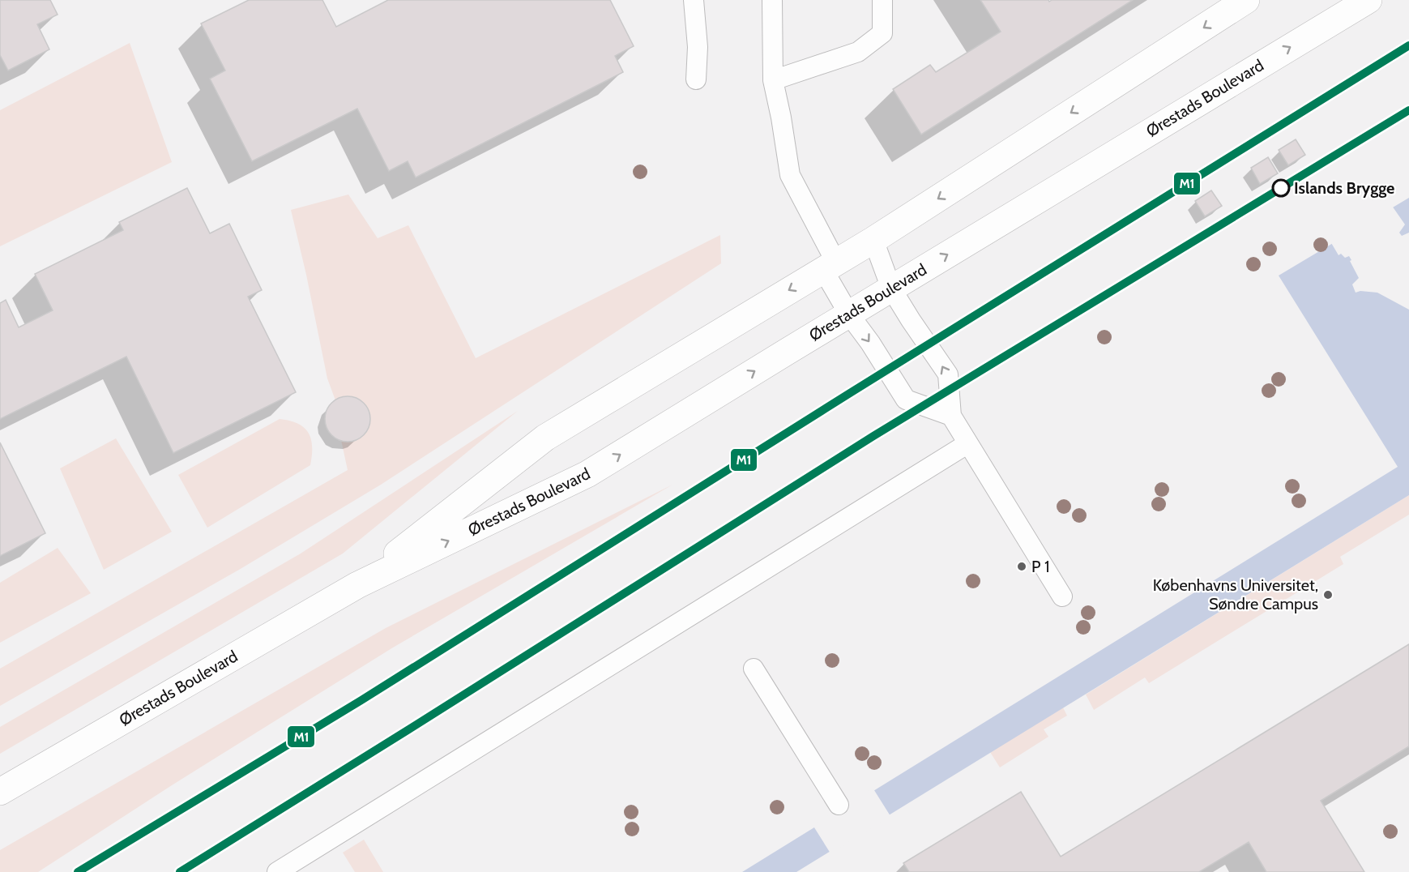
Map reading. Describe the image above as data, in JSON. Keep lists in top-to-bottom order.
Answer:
{
  "streets": {
    "street": ["Ørestads Boulevard"]
  },
  "places": ["Islands Brygge", "P 1", "Københavns Universitet, Søndre Campus"],
  "lines": ["transit line M1"]
}
